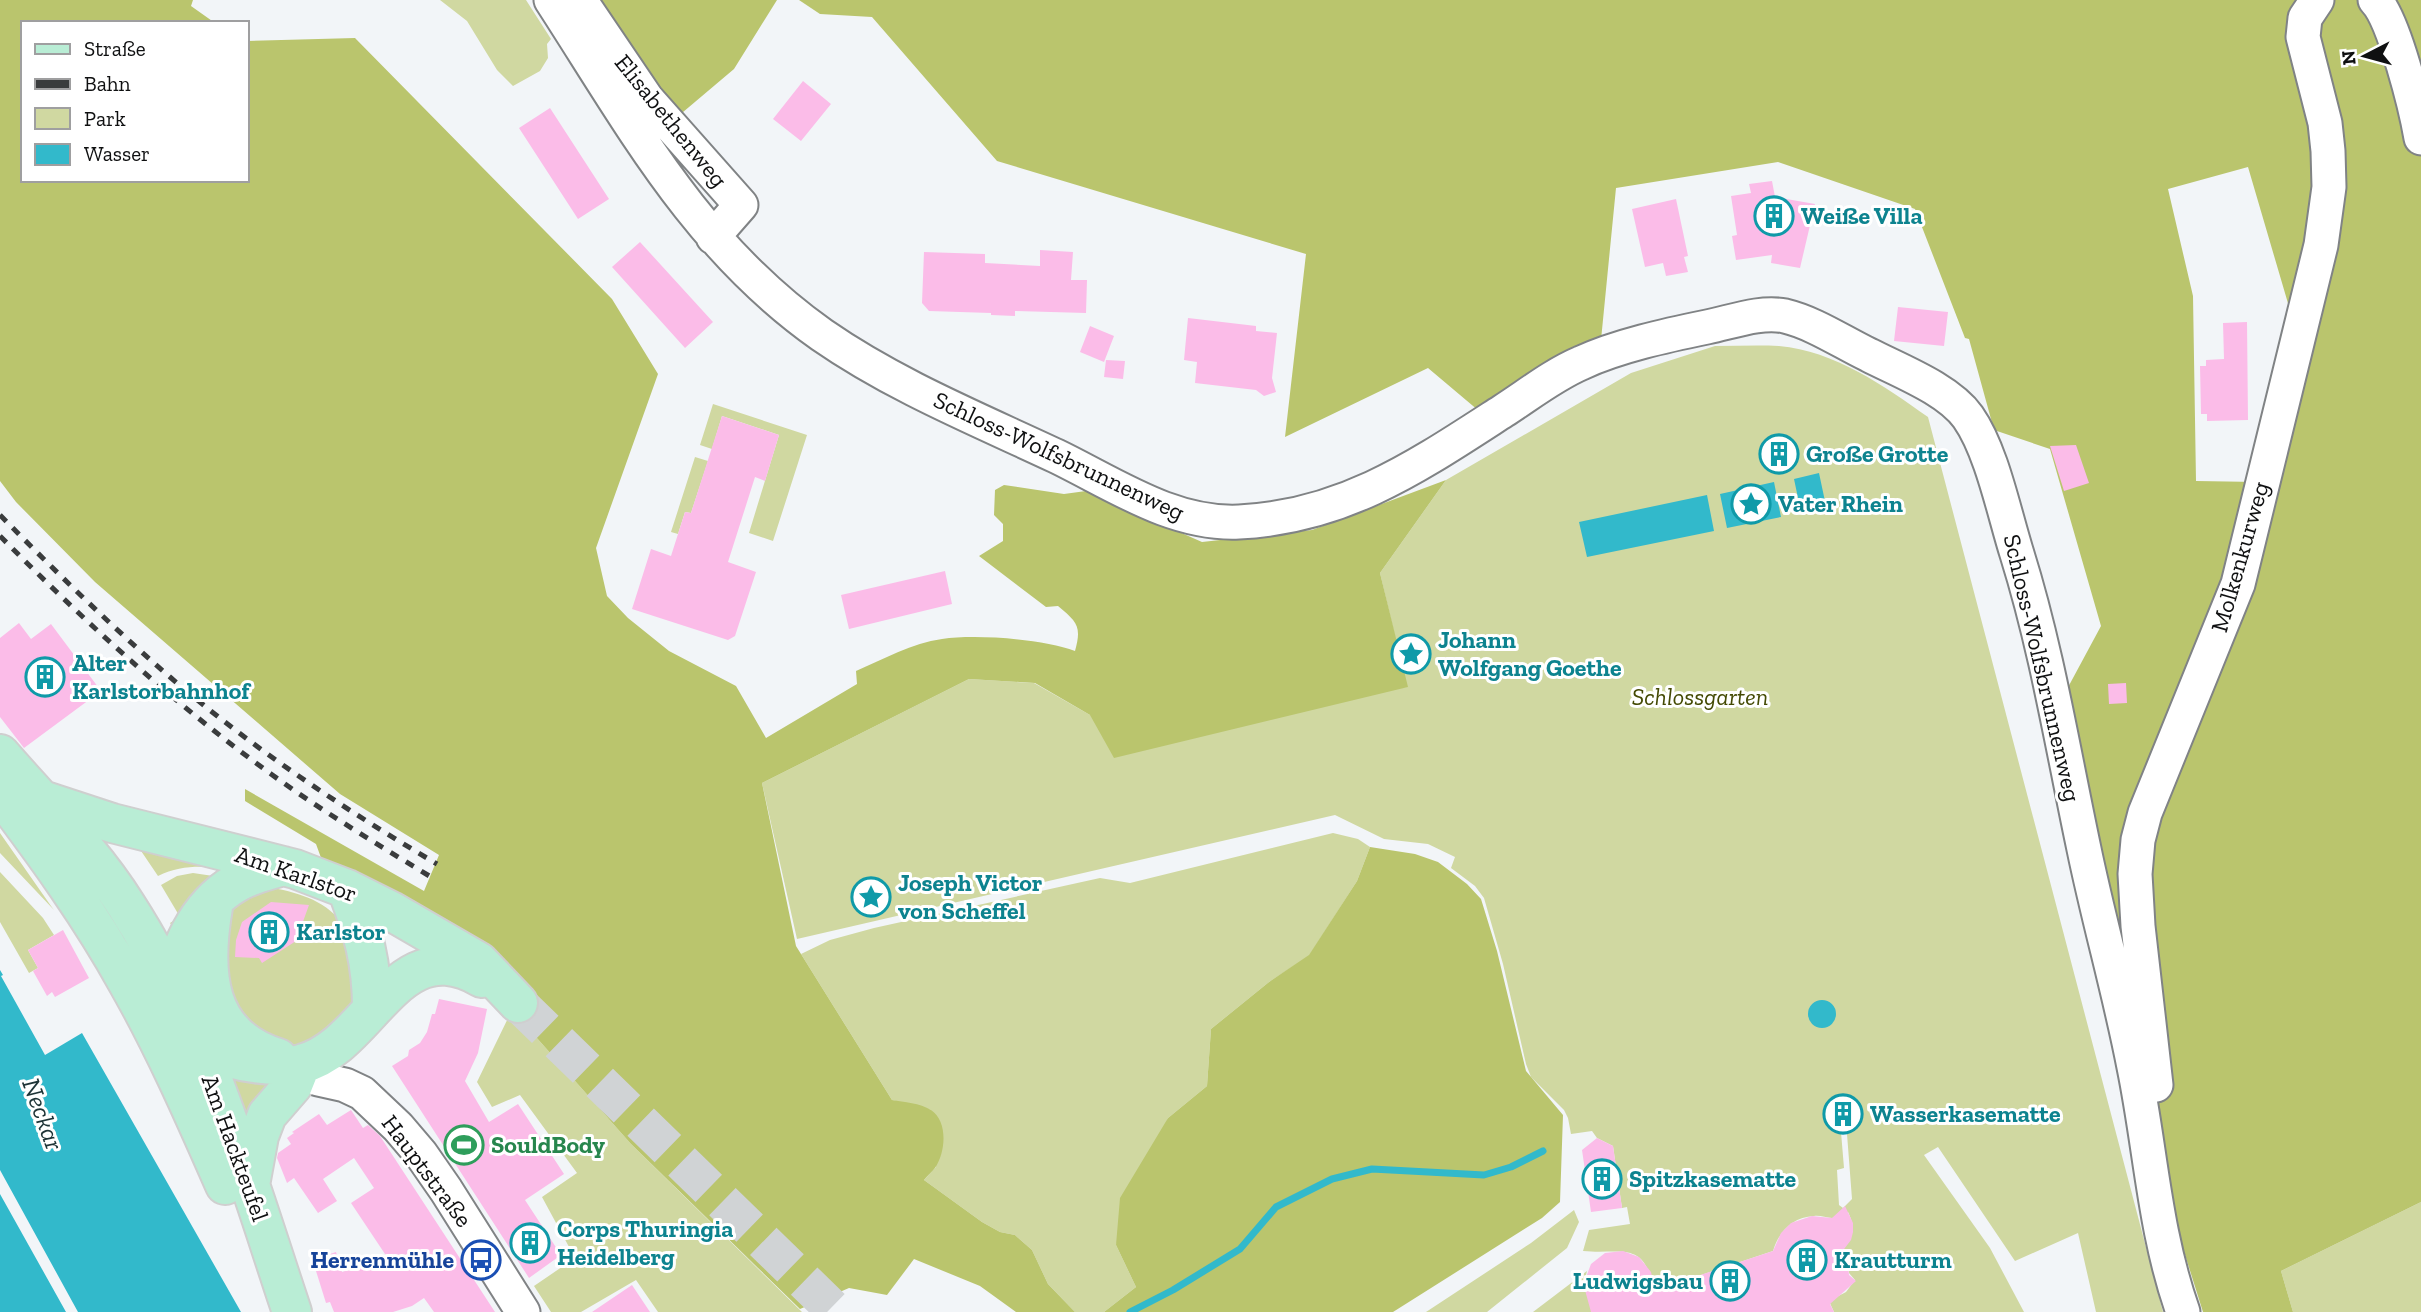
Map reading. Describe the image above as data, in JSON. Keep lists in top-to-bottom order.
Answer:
{
  "streets": {
    "main road": ["Am Karlstor", "Am Hackteufel"],
    "street": [
      "Elisabethenweg",
      "Schloss-Wolfsbrunnenweg",
      "Molkenkurweg",
      "Hauptstraße"
    ]
  },
  "crossings": [
    ["Elisabethenweg", "Schloss-Wolfsbrunnenweg"],
    ["Schloss-Wolfsbrunnenweg", "Molkenkurweg"],
    ["Am Karlstor", "Am Hackteufel"],
    ["Am Karlstor", "Hauptstraße"]
  ],
  "water": ["Neckar"],
  "parks": ["Schlossgarten"],
  "places": {
    "building": [
      "Weiße Villa",
      "Große Grotte",
      "Alter Karlstorbahnhof",
      "Karlstor",
      "Wasserkasematte",
      "Spitzkasematte",
      "Corps Thuringia Heidelberg",
      "Krautturm",
      "Ludwigsbau"
    ],
    "place": ["Vater Rhein", "Johann Wolfgang Goethe", "Joseph Victor von Scheffel"],
    "sports": ["SouldBody"],
    "bus stop": ["Herrenmühle"]
  },
  "legend": [
    "Straße",
    "Bahn",
    "Park",
    "Wasser"
  ],
  "north": "left"
}
